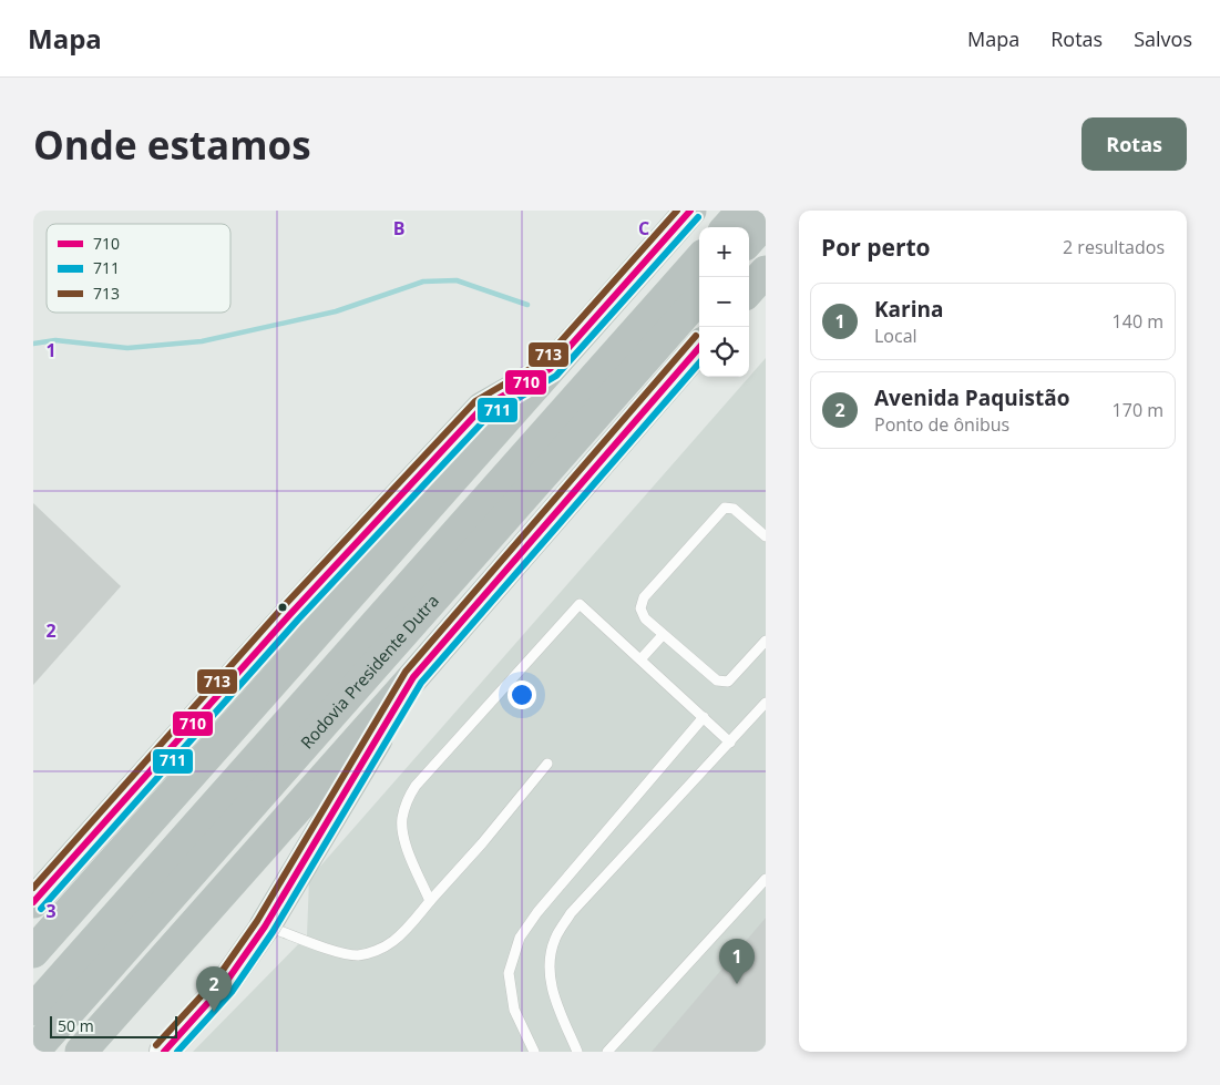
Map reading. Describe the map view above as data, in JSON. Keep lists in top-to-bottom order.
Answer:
{
  "streets": {
    "highway": ["Rodovia Presidente Dutra"]
  },
  "lines": ["transit line 710", "transit line 713", "transit line 711"],
  "legend": ["710", "711", "713"],
  "scale_bar": "50 m",
  "page": {
    "header": "Mapa",
    "nav": ["Mapa", "Rotas", "Salvos"],
    "buttons": "Rotas",
    "title": "Onde estamos",
    "heading": ["Por perto", "2 resultados"],
    "map_buttons": ["+", "−"],
    "list": [
      {
        "mark": "1",
        "name": "Karina",
        "note": "Local",
        "value": "140 m"
      },
      {
        "mark": "2",
        "name": "Avenida Paquistão",
        "note": "Ponto de ônibus",
        "value": "170 m"
      }
    ],
    "pins": ["1", "2"],
    "scale": "50 m"
  },
  "grid": {
    "columns": ["B", "C"],
    "rows": ["1", "2", "3"]
  }
}
